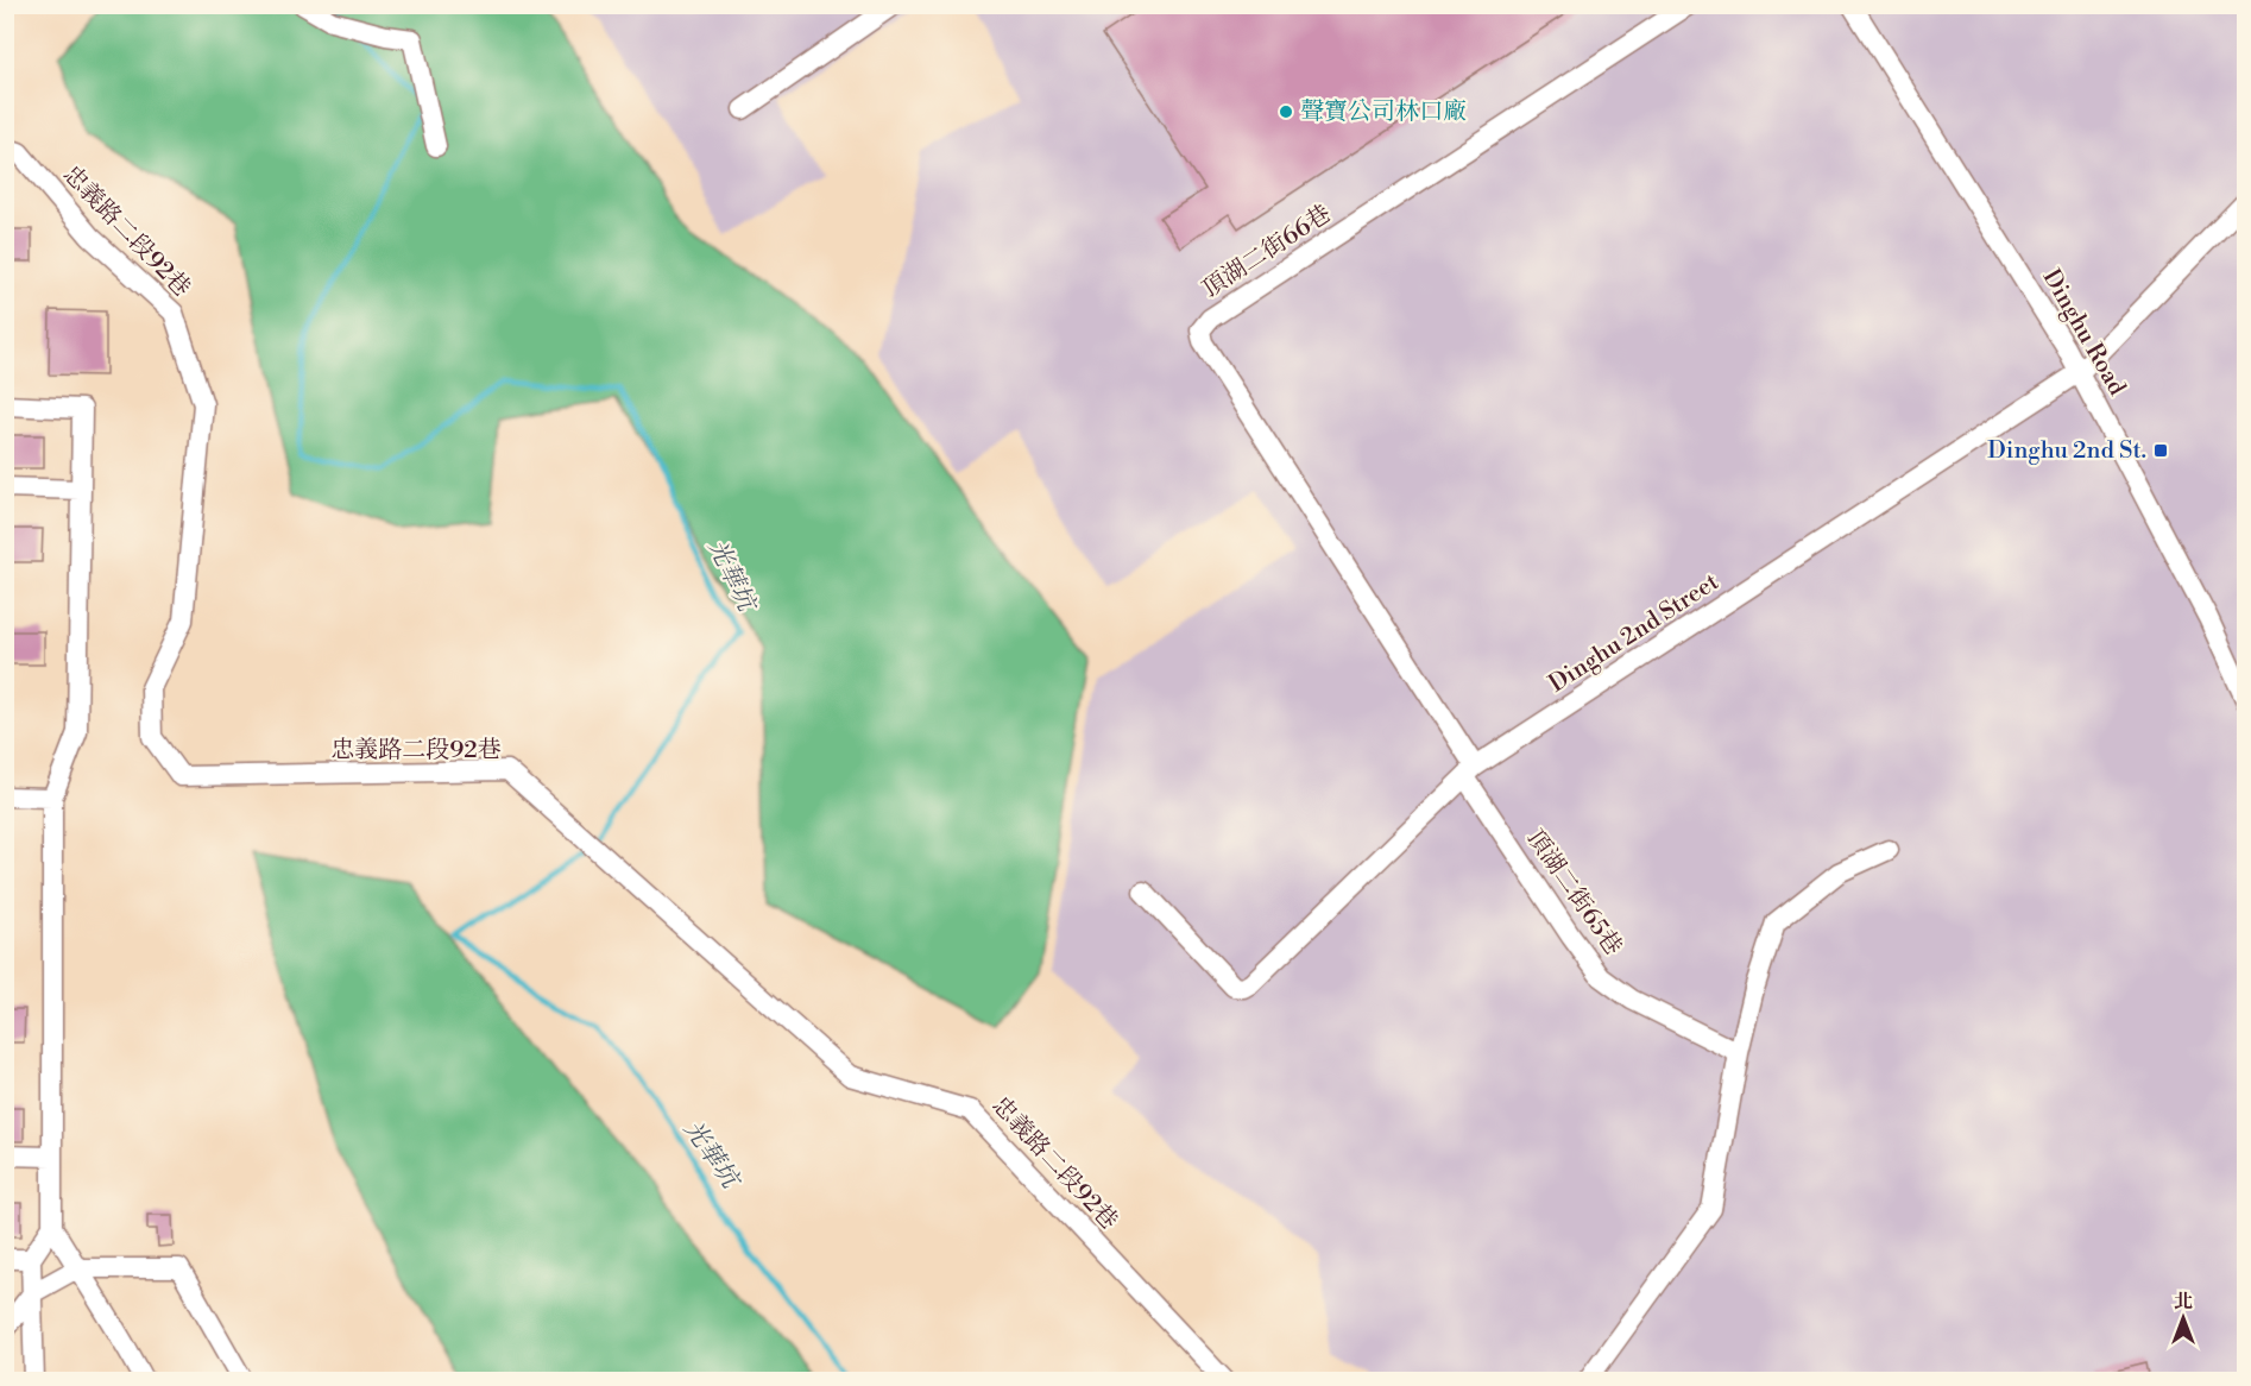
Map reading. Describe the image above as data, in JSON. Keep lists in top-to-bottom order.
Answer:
{
  "streets": {
    "street": [
      "忠義路二段92巷",
      "頂湖二街66巷",
      "Dinghu Road",
      "Dinghu 2nd Street",
      "頂湖二街65巷"
    ]
  },
  "crossings": [
    ["頂湖二街66巷", "Dinghu 2nd Street"],
    ["頂湖二街66巷", "頂湖二街65巷"],
    ["Dinghu Road", "Dinghu 2nd Street"],
    ["Dinghu 2nd Street", "頂湖二街65巷"]
  ],
  "water": ["光華坑"],
  "places": {
    "other": ["聲寶公司林口廠"],
    "transit": ["Dinghu 2nd St."]
  },
  "north": "top"
}
